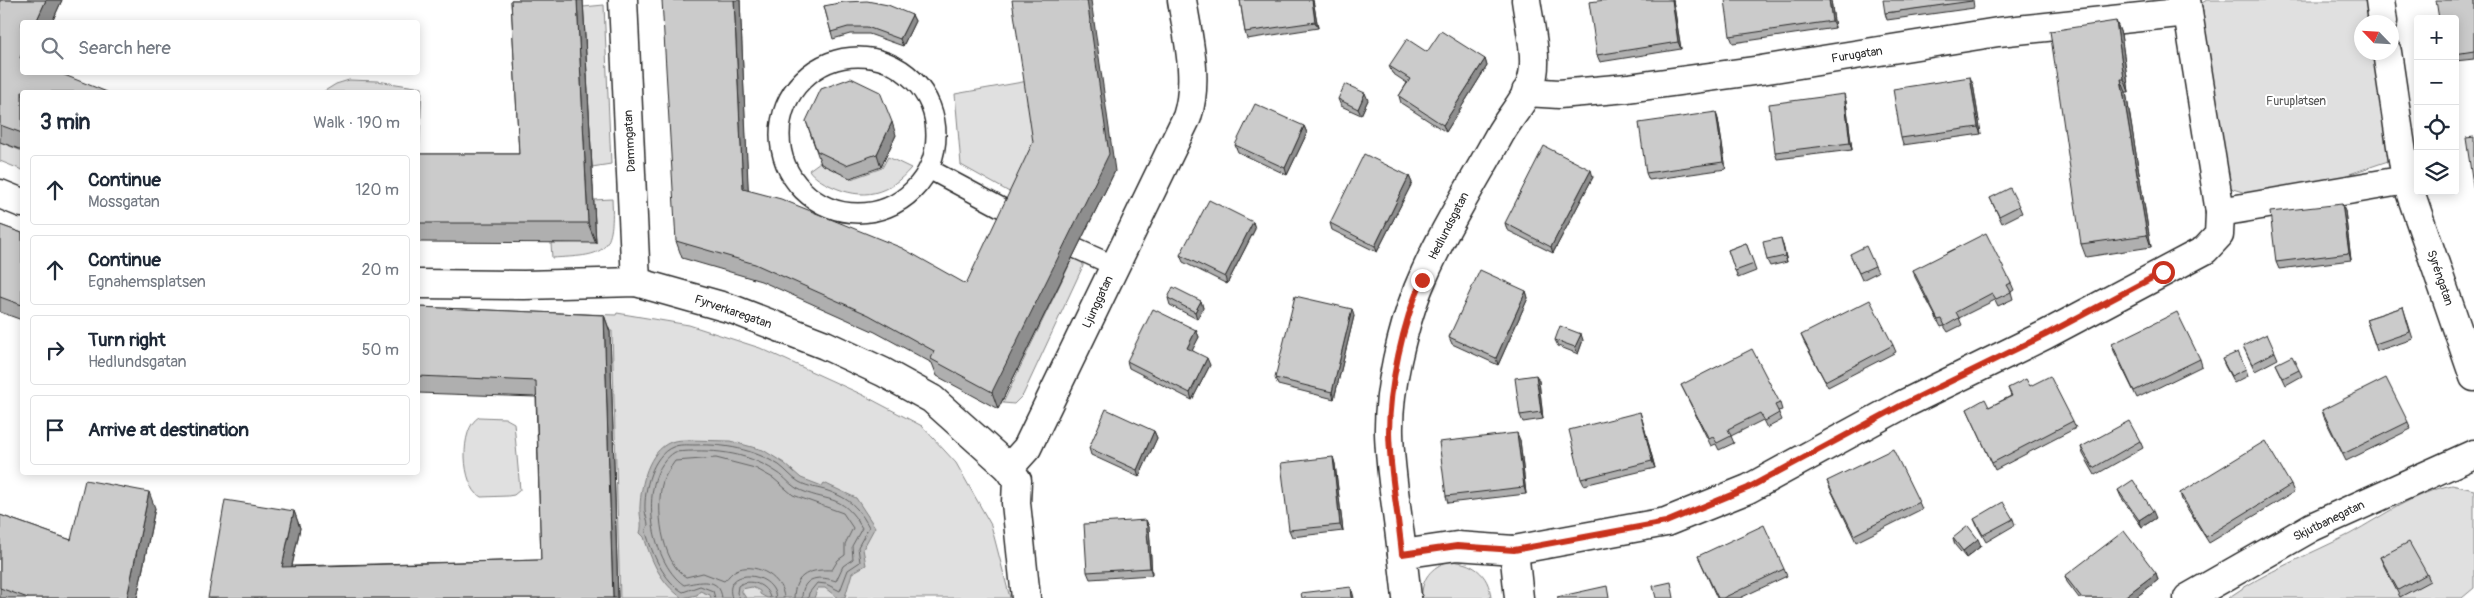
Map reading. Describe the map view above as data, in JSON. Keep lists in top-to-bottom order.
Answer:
{
  "streets": {
    "street": [
      "Furugatan",
      "Dammgatan",
      "Hedlundsgatan",
      "Syréngatan",
      "Ljunggatan",
      "Fyrverkaregatan",
      "Skjutbanegatan"
    ]
  },
  "crossings": [
    ["Furugatan", "Hedlundsgatan"],
    ["Dammgatan", "Fyrverkaregatan"],
    ["Ljunggatan", "Fyrverkaregatan"]
  ],
  "parks": ["Furuplatsen"],
  "north": "top left",
  "page": {
    "map_buttons": ["+", "−"],
    "search": "Search here",
    "heading": ["3 min", "Walk · 190 m"],
    "list": [
      ["Continue", "Mossgatan", "120 m"],
      ["Continue", "Egnahemsplatsen", "20 m"],
      ["Turn right", "Hedlundsgatan", "50 m"],
      "Arrive at destination"
    ]
  }
}
